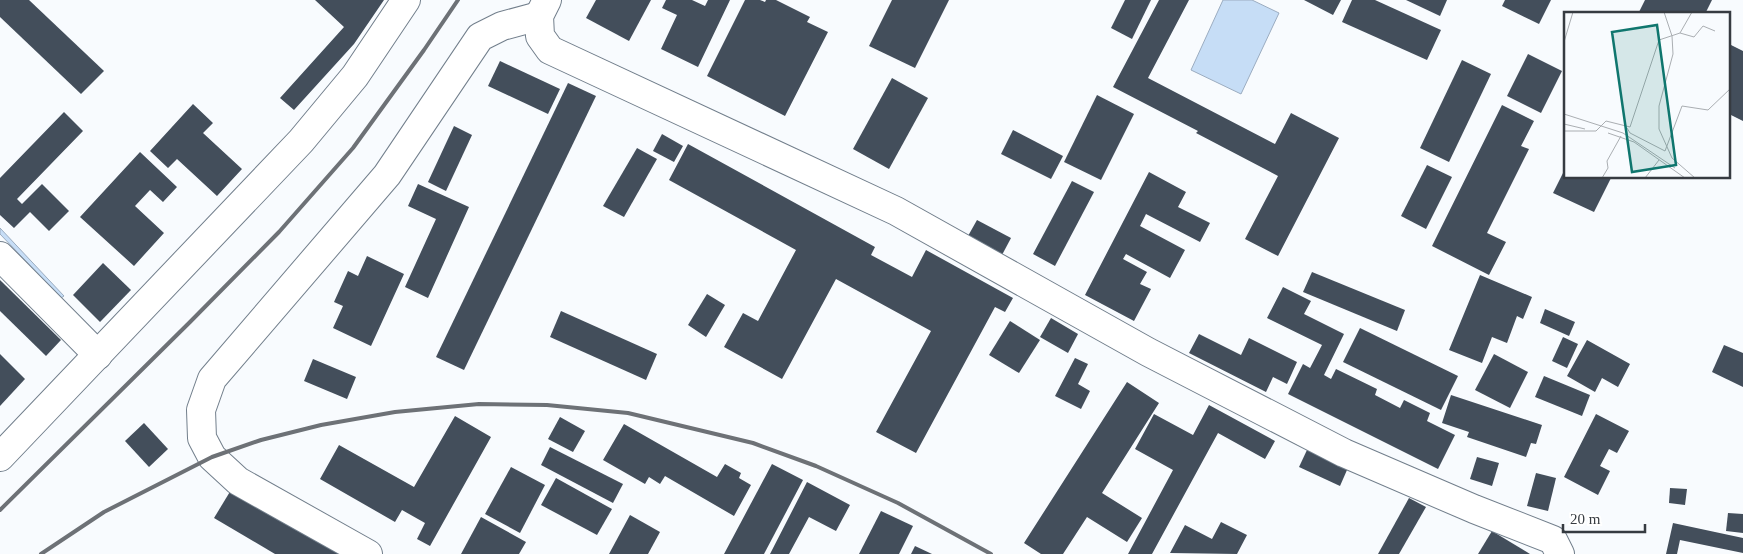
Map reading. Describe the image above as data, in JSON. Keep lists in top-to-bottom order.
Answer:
{
  "scale_bar": "20 m"
}
